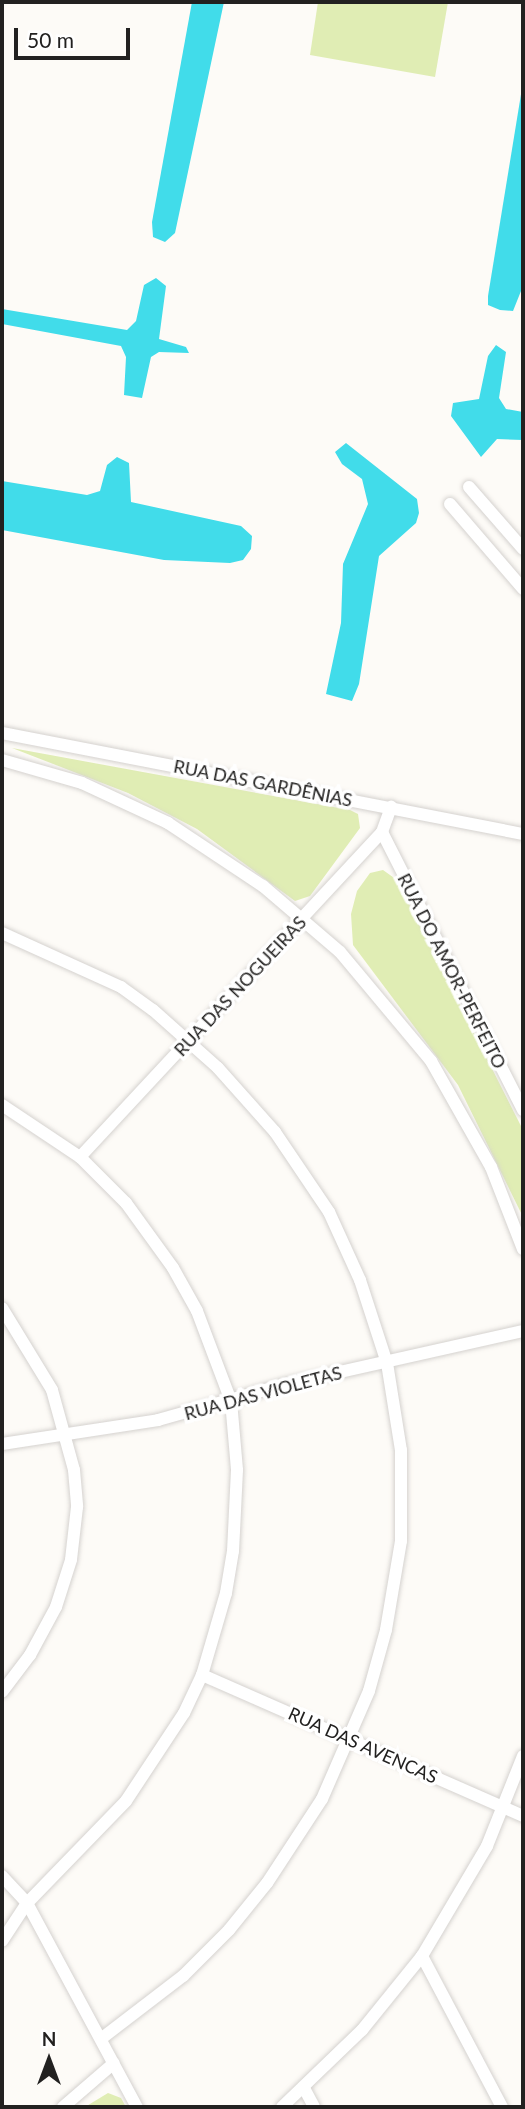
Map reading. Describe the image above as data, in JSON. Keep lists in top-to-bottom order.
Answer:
{
  "streets": {
    "street": [
      "RUA DAS GARDÊNIAS",
      "RUA DO AMOR-PERFEITO",
      "RUA DAS NOGUEIRAS",
      "RUA DAS VIOLETAS",
      "RUA DAS AVENCAS"
    ]
  },
  "crossings": [
    ["RUA DAS GARDÊNIAS", "RUA DAS NOGUEIRAS"],
    ["RUA DO AMOR-PERFEITO", "RUA DAS NOGUEIRAS"]
  ],
  "scale_bar": "50 m",
  "north": "top"
}
